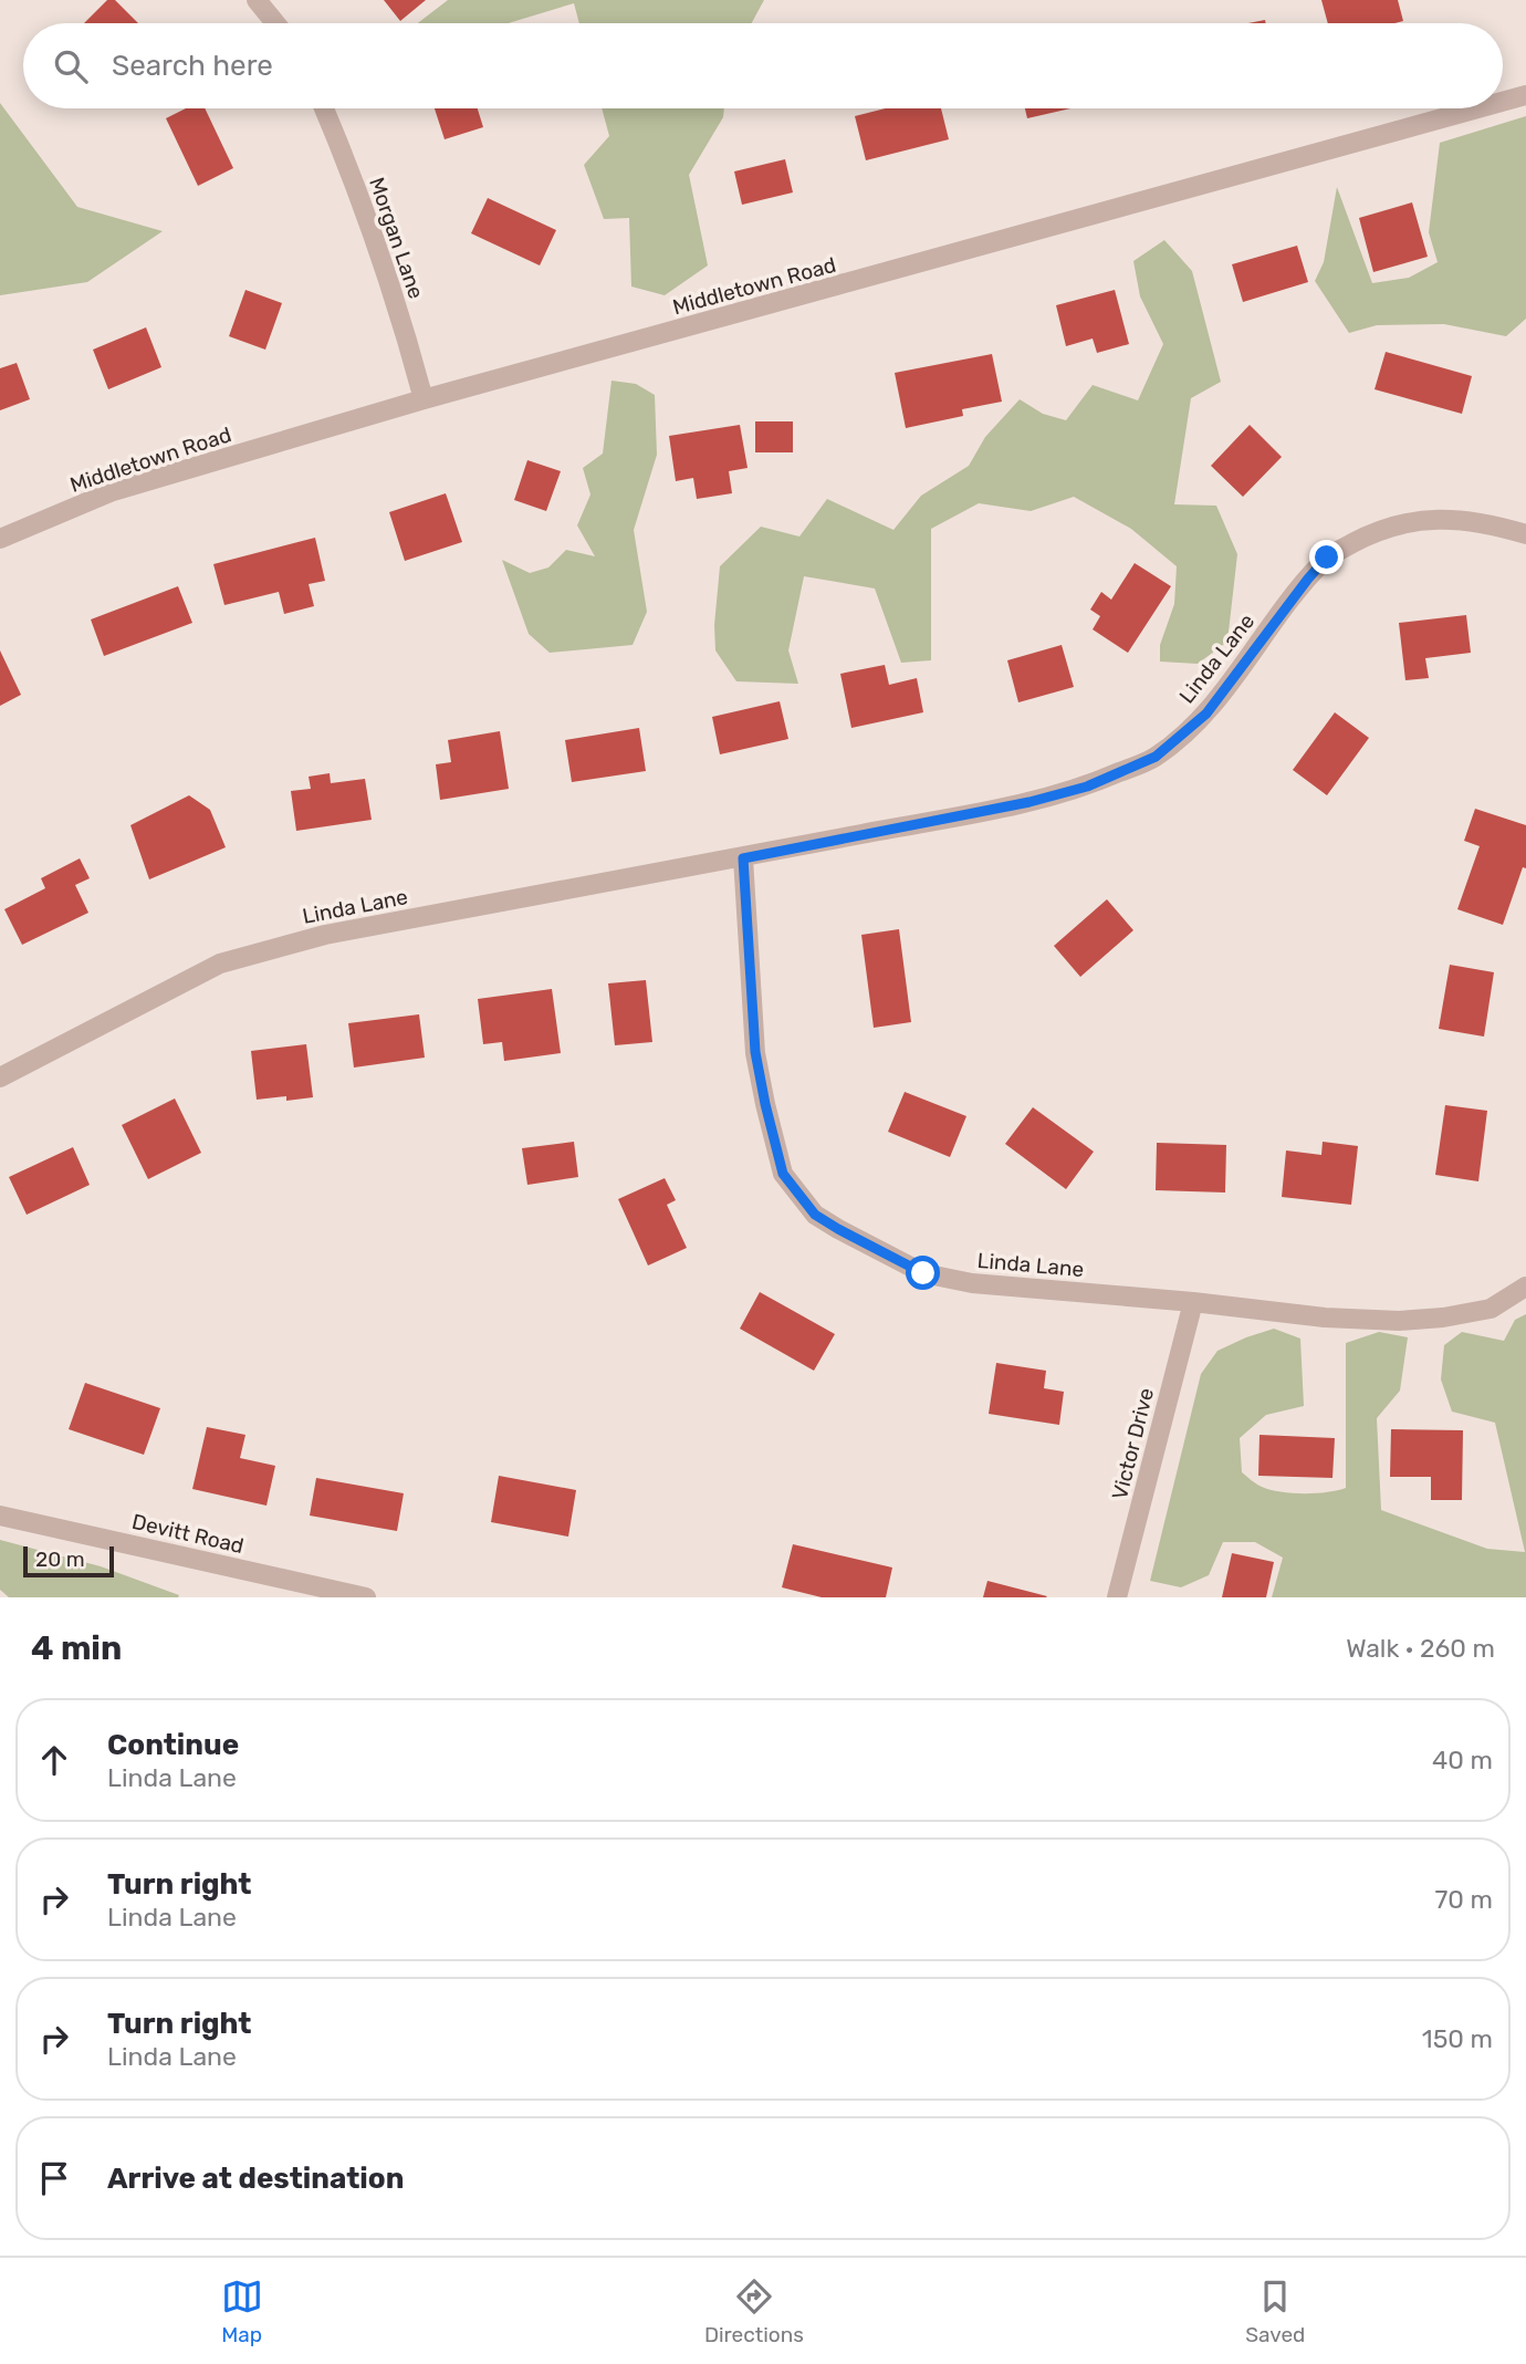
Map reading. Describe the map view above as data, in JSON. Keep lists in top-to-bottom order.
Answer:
{
  "streets": {
    "street": [
      "Morgan Lane",
      "Middletown Road",
      "Linda Lane",
      "Victor Drive",
      "Devitt Road"
    ]
  },
  "crossings": [
    ["Morgan Lane", "Middletown Road"],
    ["Linda Lane", "Victor Drive"]
  ],
  "scale_bar": "20 m",
  "page": {
    "search": "Search here",
    "scale": "20 m",
    "heading": ["4 min", "Walk · 260 m"],
    "list": [
      ["Continue", "Linda Lane", "40 m"],
      ["Turn right", "Linda Lane", "70 m"],
      ["Turn right", "Linda Lane", "150 m"],
      "Arrive at destination"
    ],
    "nav": ["Map", "Directions", "Saved"]
  }
}
